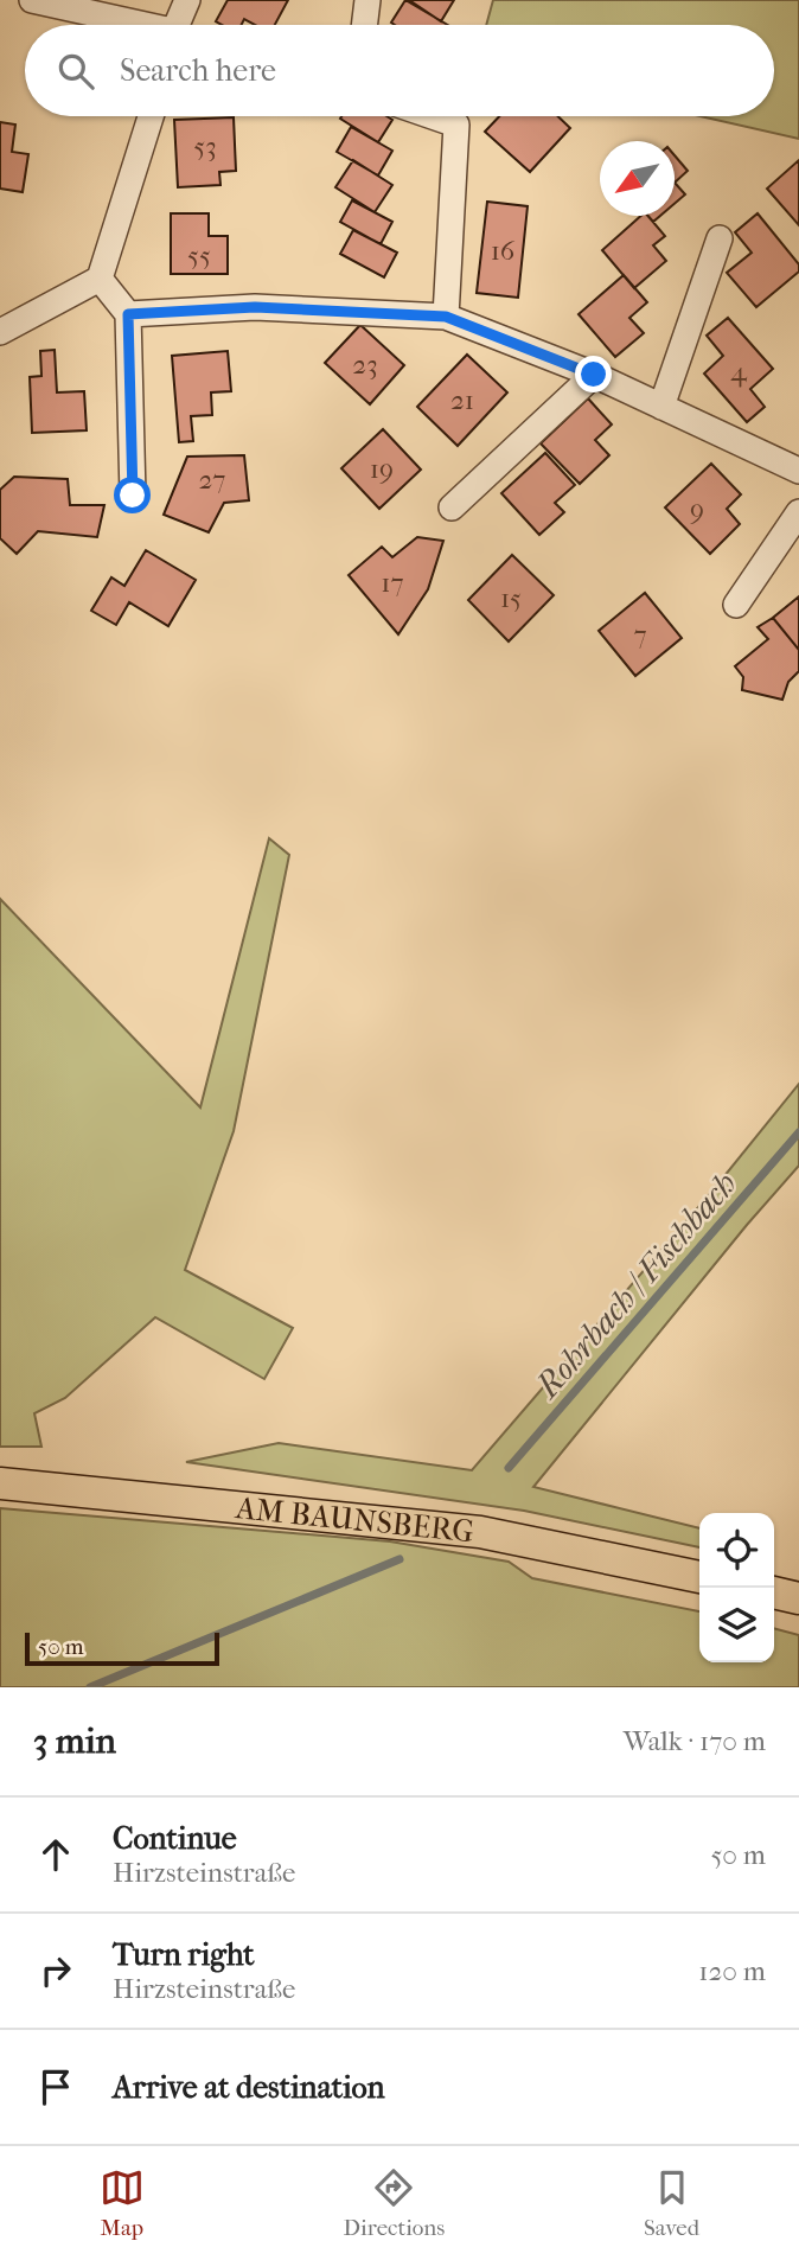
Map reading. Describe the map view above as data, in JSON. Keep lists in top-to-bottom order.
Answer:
{
  "streets": {
    "main road": ["AM BAUNSBERG"]
  },
  "water": ["Rohrbach / Fischbach"],
  "house_numbers": [
    "53",
    "16",
    "55",
    "23",
    "4",
    "21",
    "19",
    "27",
    "9",
    "17",
    "15",
    "7"
  ],
  "scale_bar": "50 m",
  "north": "bottom left",
  "page": {
    "search": "Search here",
    "scale": "50 m",
    "heading": ["3 min", "Walk · 170 m"],
    "list": [
      ["Continue", "Hirzsteinstraße", "50 m"],
      ["Turn right", "Hirzsteinstraße", "120 m"],
      "Arrive at destination"
    ],
    "nav": ["Map", "Directions", "Saved"]
  }
}
